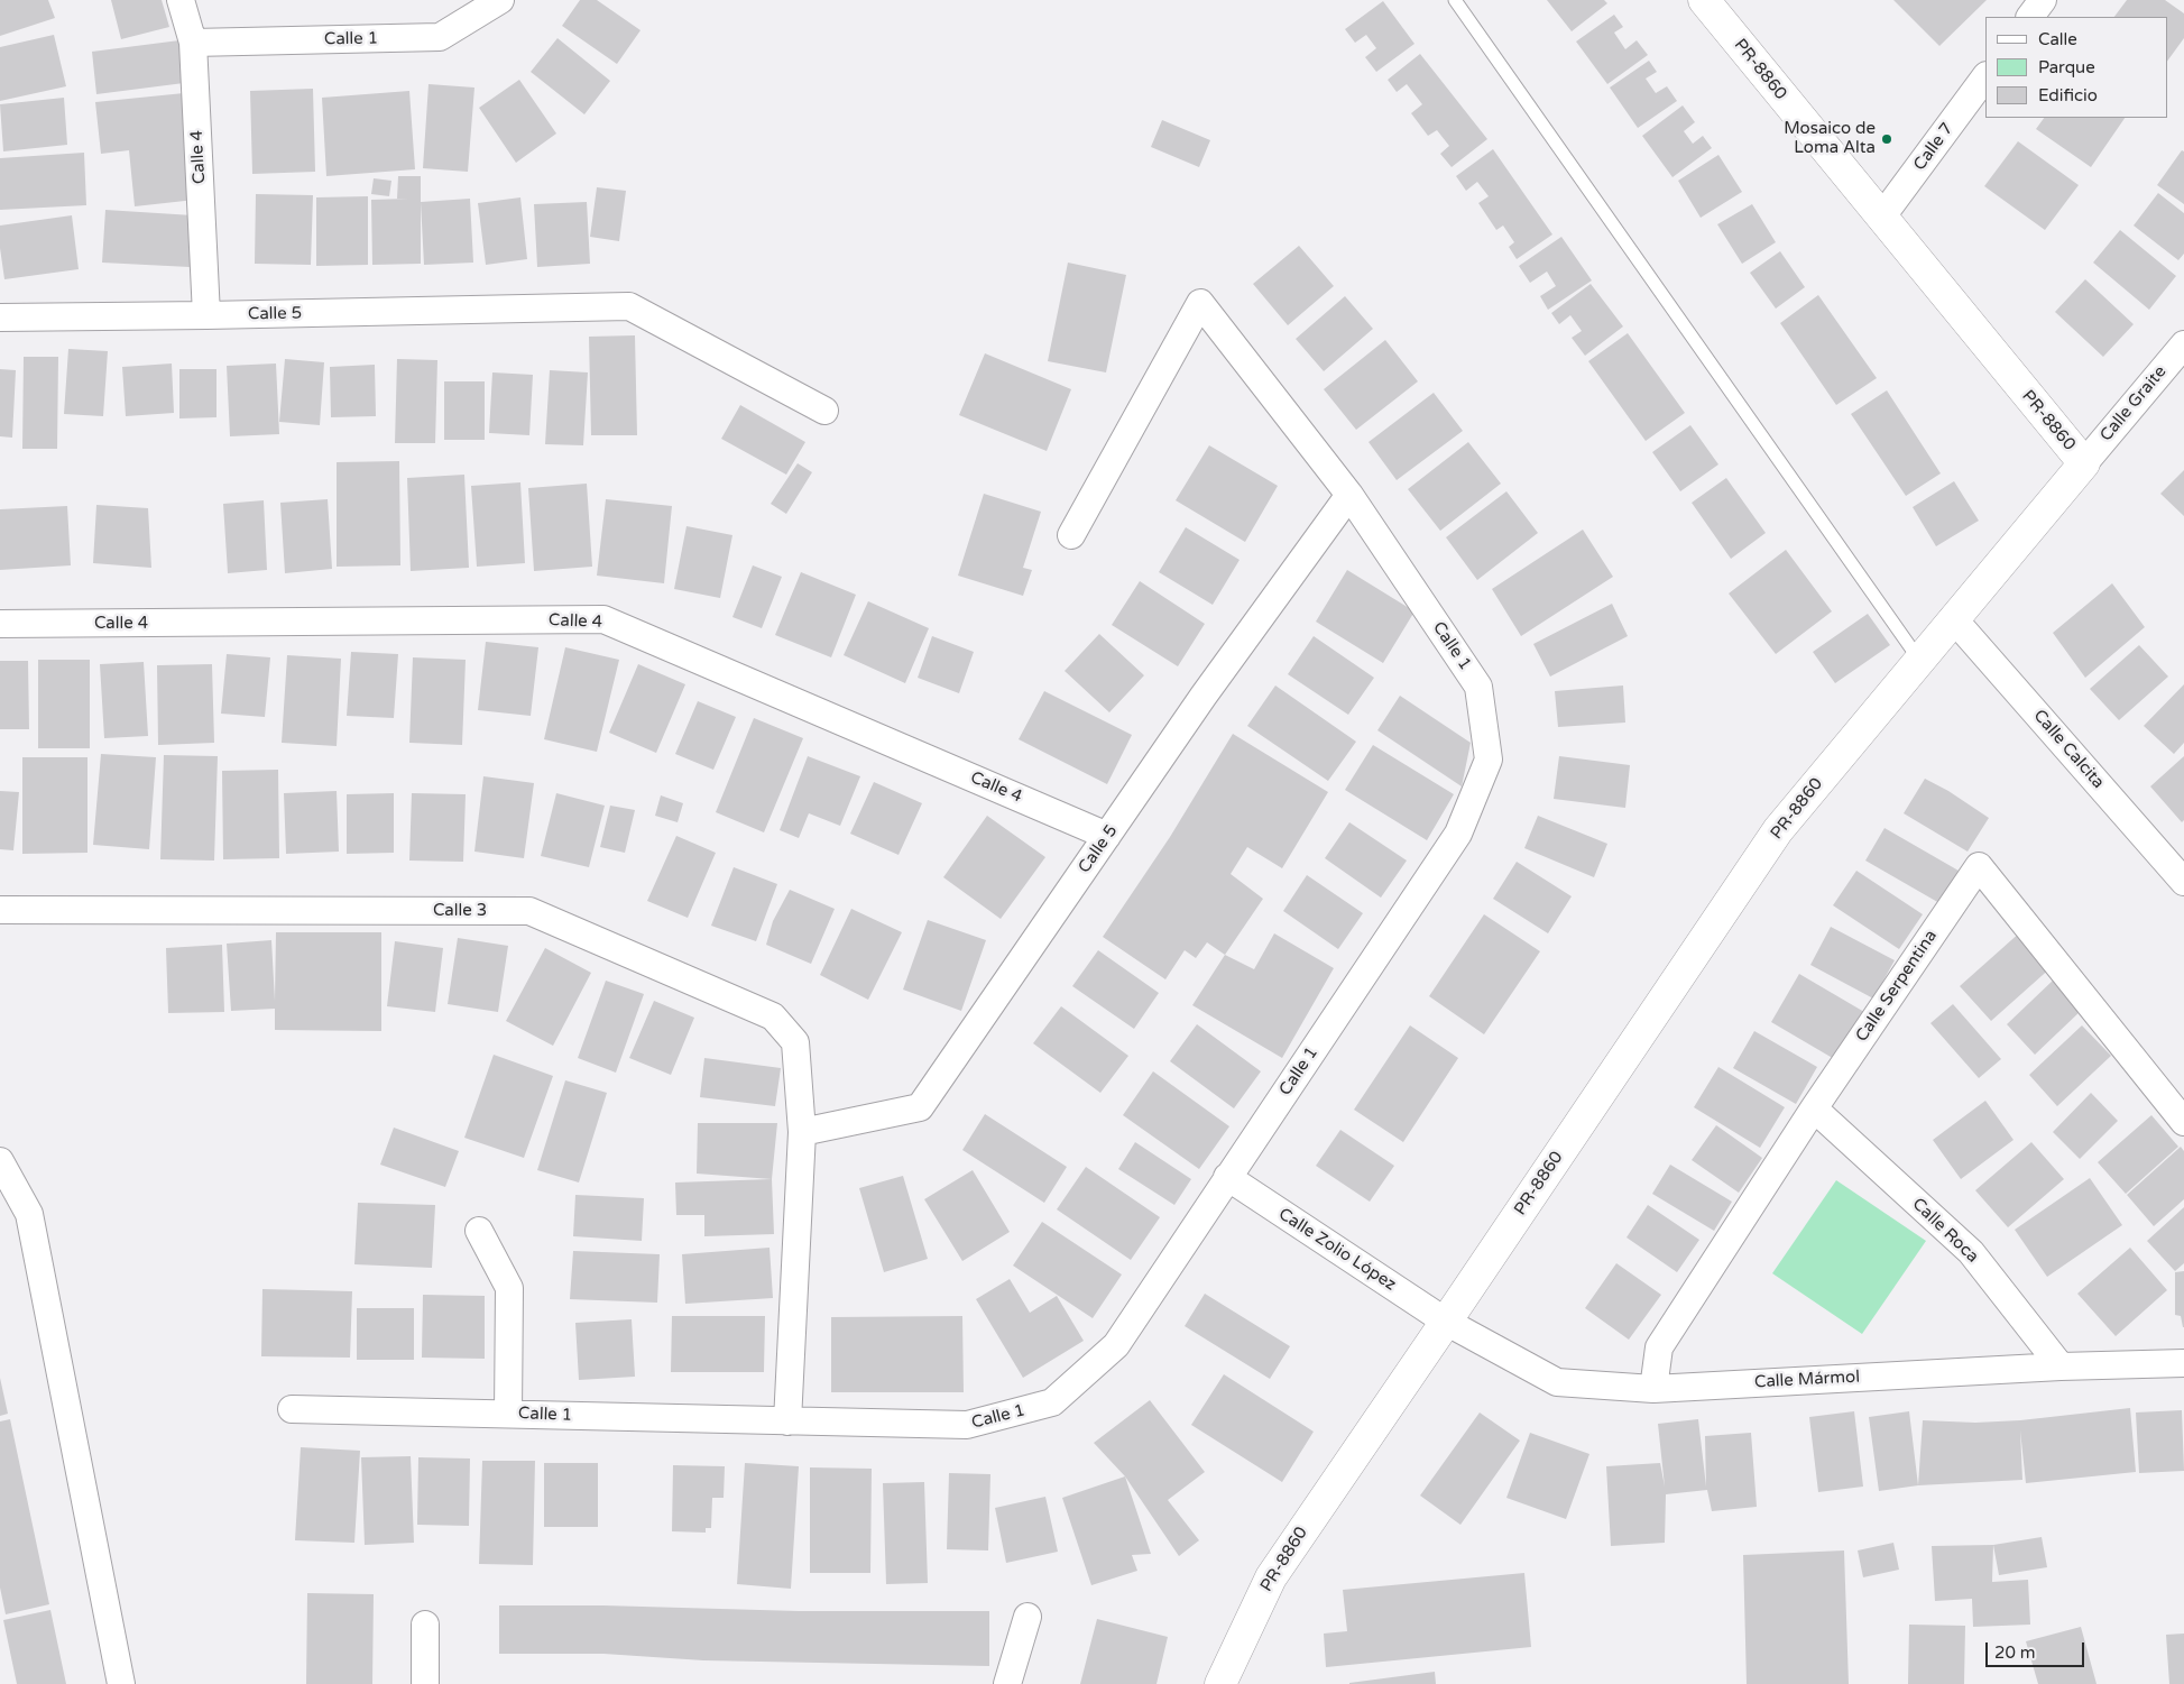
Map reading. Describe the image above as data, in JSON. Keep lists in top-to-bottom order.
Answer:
{
  "streets": {
    "street": [
      "Calle 1",
      "PR-8860",
      "Calle 7",
      "Calle 4",
      "Calle 5",
      "Calle Graite",
      "Calle Calcita",
      "Calle 3",
      "Calle Serpentina",
      "Calle Roca",
      "Calle Zolio López",
      "Calle Mármol"
    ]
  },
  "crossings": [
    ["Calle 1", "Calle 4"],
    ["Calle 1", "Calle 5"],
    ["Calle 1", "Calle 3"],
    ["Calle 1", "Calle Zolio López"],
    ["PR-8860", "Calle 7"],
    ["PR-8860", "Calle Graite"],
    ["PR-8860", "Calle Calcita"],
    ["PR-8860", "Calle Zolio López"],
    ["PR-8860", "Calle Mármol"],
    ["Calle 4", "Calle 5"],
    ["Calle 5", "Calle 3"],
    ["Calle Serpentina", "Calle Roca"],
    ["Calle Serpentina", "Calle Mármol"],
    ["Calle Roca", "Calle Mármol"],
    ["Calle Zolio López", "Calle Mármol"]
  ],
  "places": ["Mosaico de Loma Alta"],
  "legend": ["Calle", "Parque", "Edificio"],
  "scale_bar": "20 m"
}
